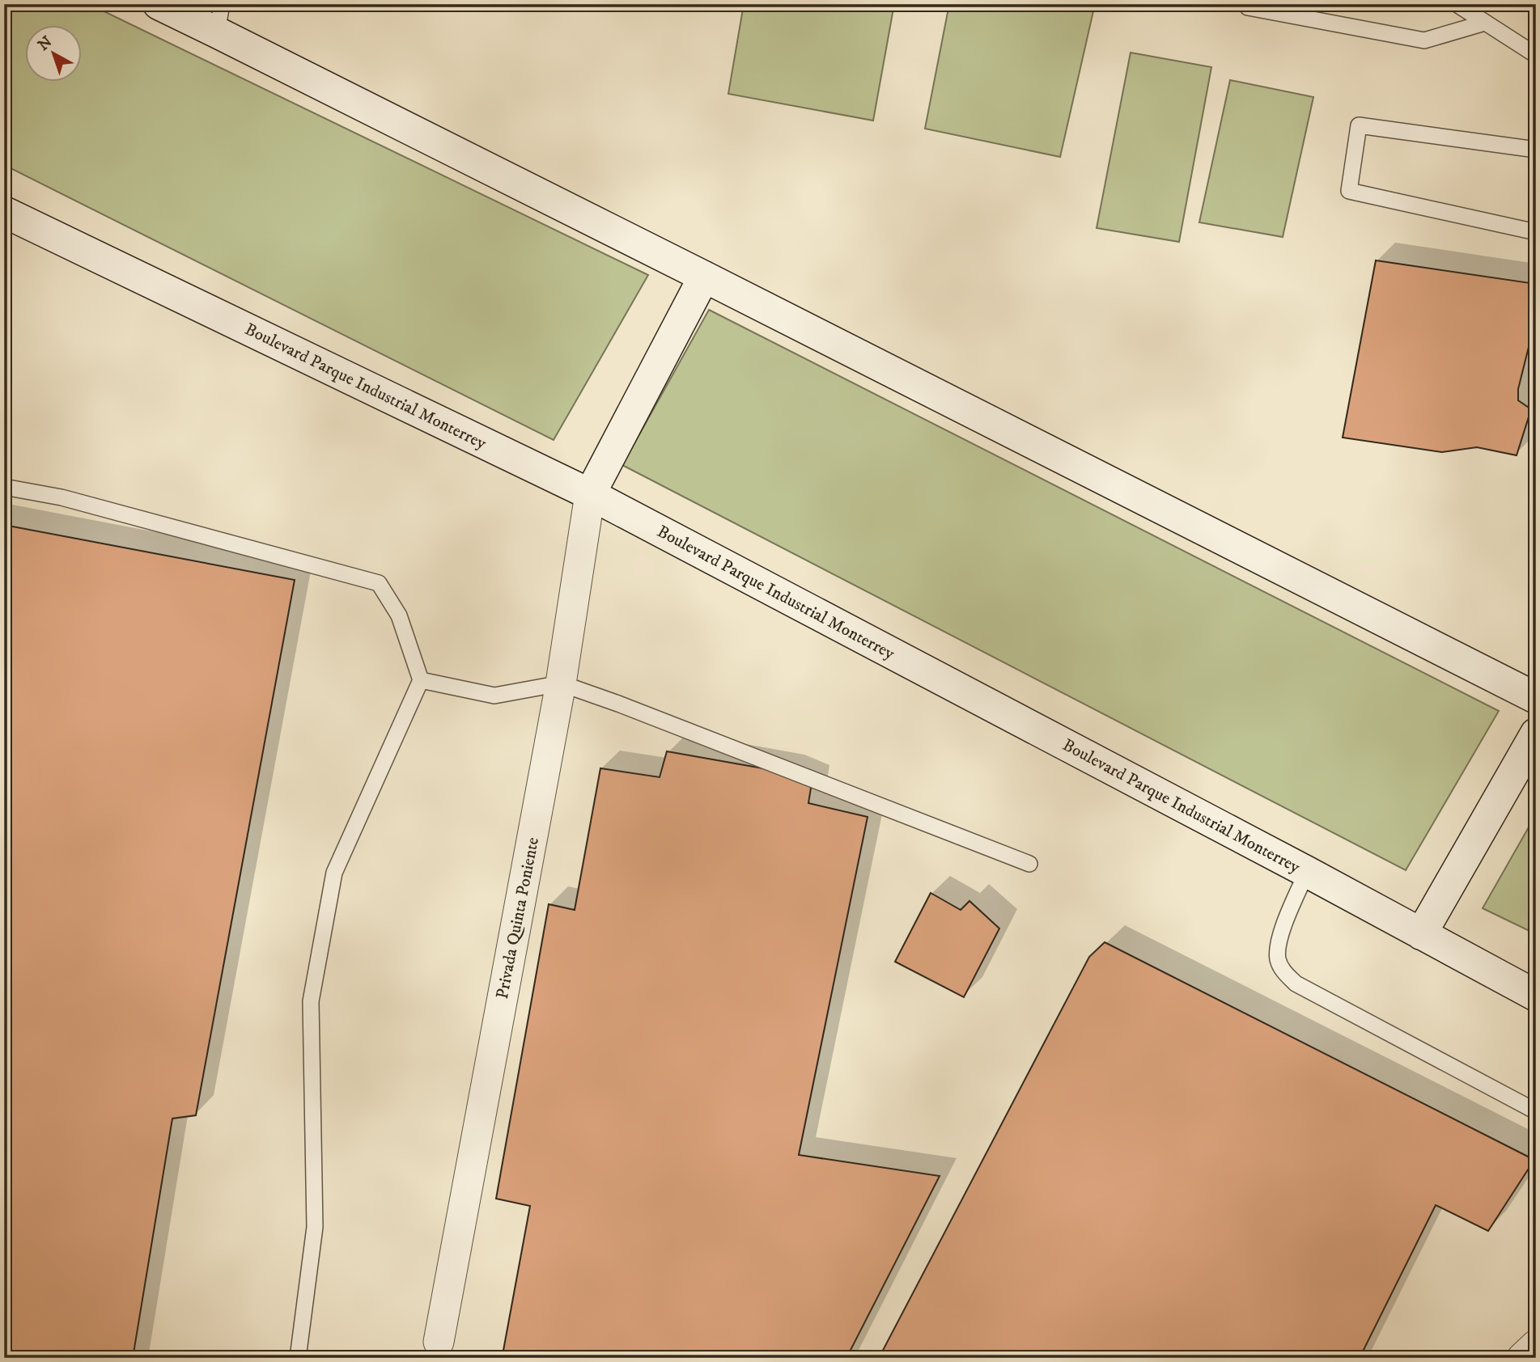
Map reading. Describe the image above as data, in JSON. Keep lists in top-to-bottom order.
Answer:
{
  "streets": {
    "street": ["Boulevard Parque Industrial Monterrey", "Privada Quinta Poniente"]
  },
  "crossings": [
    ["Boulevard Parque Industrial Monterrey", "Privada Quinta Poniente"]
  ],
  "north": "top left"
}
